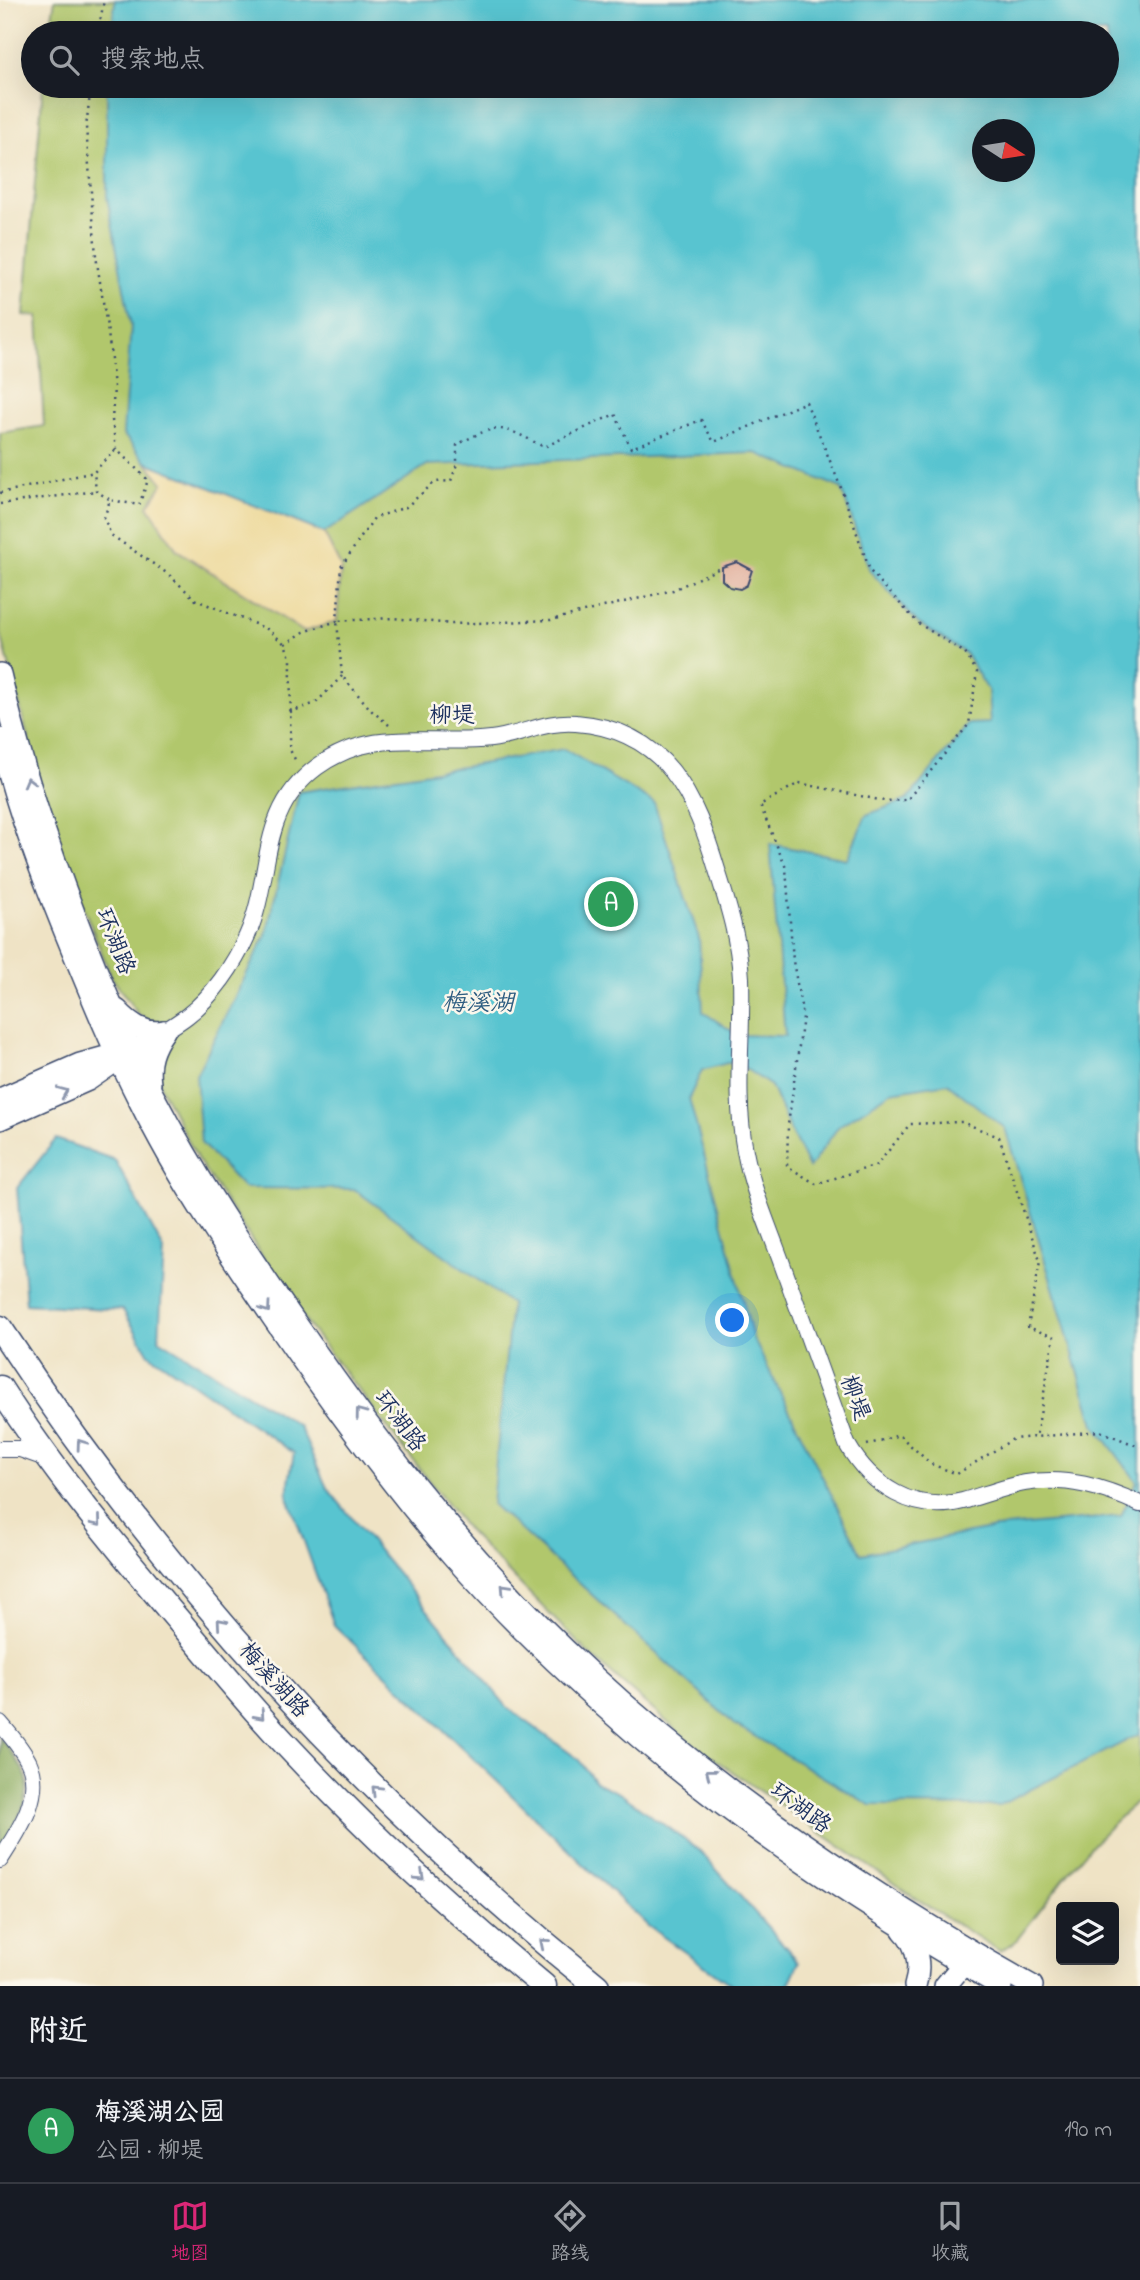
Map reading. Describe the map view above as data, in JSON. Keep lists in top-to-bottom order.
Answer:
{
  "streets": {
    "main road": ["环湖路", "梅溪湖路"],
    "street": ["柳堤"]
  },
  "crossings": [
    ["柳堤", "环湖路"]
  ],
  "water": ["梅溪湖"],
  "north": "right",
  "page": {
    "search": "搜索地点",
    "pins": "A",
    "heading": "附近",
    "list": [
      {
        "mark": "A",
        "name": "梅溪湖公园",
        "note": "公园 · 柳堤",
        "value": "190 m"
      }
    ],
    "nav": ["地图", "路线", "收藏"]
  }
}
